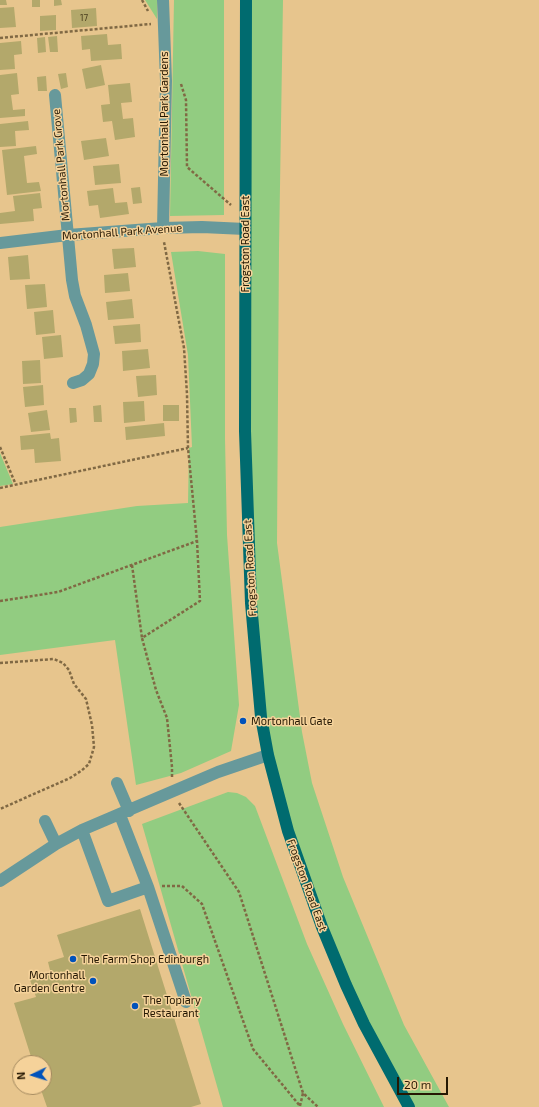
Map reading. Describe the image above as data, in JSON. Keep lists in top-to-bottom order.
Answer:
{
  "streets": {
    "main road": ["Frogston Road East"],
    "street": ["Mortonhall Park Gardens", "Mortonhall Park Grove", "Mortonhall Park Avenue"]
  },
  "crossings": [
    ["Mortonhall Park Gardens", "Mortonhall Park Avenue"],
    ["Mortonhall Park Grove", "Mortonhall Park Avenue"],
    ["Mortonhall Park Avenue", "Frogston Road East"]
  ],
  "places": [
    "Mortonhall Gate",
    "The Farm Shop Edinburgh",
    "Mortonhall Garden Centre",
    "The Topiary Restaurant"
  ],
  "house_numbers": ["17"],
  "scale_bar": "20 m",
  "north": "left"
}
